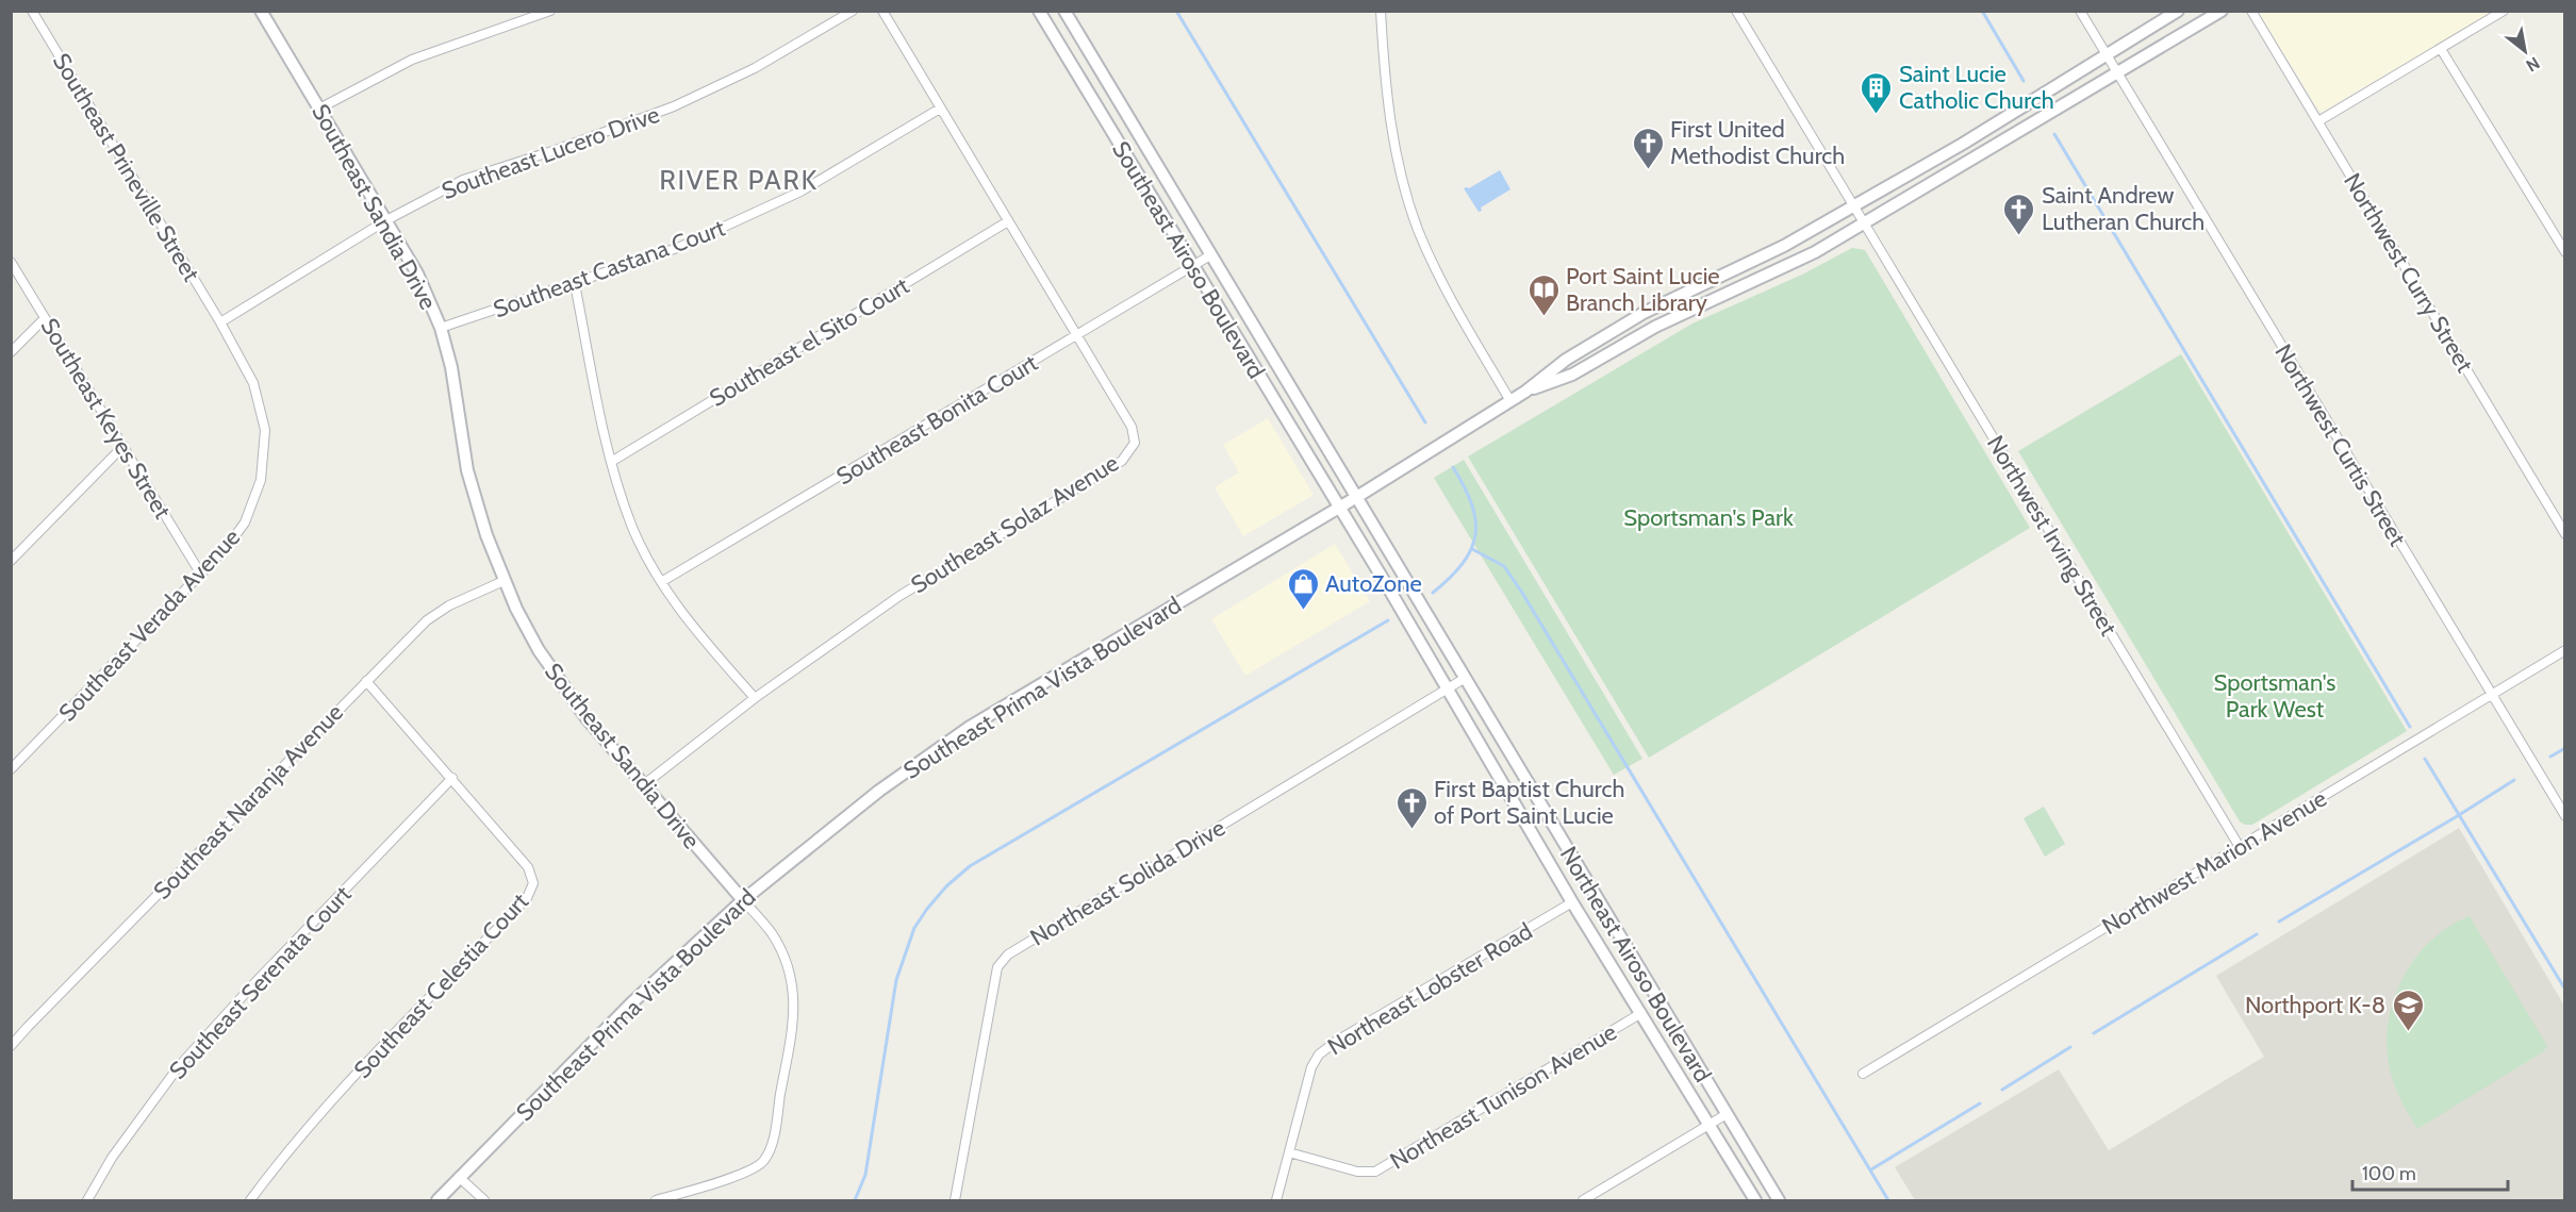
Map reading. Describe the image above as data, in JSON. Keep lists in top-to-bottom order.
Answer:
{
  "streets": {
    "main road": [
      "Southeast Sandia Drive",
      "Southeast Airoso Boulevard",
      "Southeast Prima Vista Boulevard",
      "Northeast Airoso Boulevard"
    ],
    "street": [
      "Southeast Lucero Drive",
      "Southeast Prineville Street",
      "Southeast Castana Court",
      "Northwest Curry Street",
      "Southeast el Sito Court",
      "Southeast Keyes Street",
      "Southeast Bonita Court",
      "Northwest Curtis Street",
      "Southeast Solaz Avenue",
      "Northwest Irving Street",
      "Southeast Verada Avenue",
      "Southeast Naranja Avenue",
      "Northwest Marion Avenue",
      "Northeast Solida Drive",
      "Southeast Serenata Court",
      "Southeast Celestia Court",
      "Northeast Lobster Road",
      "Northeast Tunison Avenue"
    ]
  },
  "crossings": [
    ["Southeast Lucero Drive", "Southeast Prineville Street"],
    ["Southeast Lucero Drive", "Southeast Sandia Drive"],
    ["Southeast Lucero Drive", "Southeast Verada Avenue"],
    ["Southeast Prineville Street", "Southeast Verada Avenue"],
    ["Southeast Sandia Drive", "Southeast Castana Court"],
    ["Southeast Sandia Drive", "Southeast Solaz Avenue"],
    ["Southeast Sandia Drive", "Southeast Prima Vista Boulevard"],
    ["Southeast Sandia Drive", "Southeast Naranja Avenue"],
    ["Southeast Airoso Boulevard", "Southeast Bonita Court"],
    ["Southeast Airoso Boulevard", "Southeast Prima Vista Boulevard"],
    ["Southeast Airoso Boulevard", "Northeast Airoso Boulevard"],
    ["Southeast Castana Court", "Southeast Solaz Avenue"],
    ["Southeast el Sito Court", "Southeast Solaz Avenue"],
    ["Southeast Keyes Street", "Southeast Verada Avenue"],
    ["Southeast Bonita Court", "Southeast Solaz Avenue"],
    ["Northwest Curtis Street", "Northwest Marion Avenue"],
    ["Northwest Irving Street", "Northwest Marion Avenue"],
    ["Southeast Prima Vista Boulevard", "Northeast Airoso Boulevard"],
    ["Southeast Naranja Avenue", "Southeast Celestia Court"],
    ["Northeast Solida Drive", "Northeast Airoso Boulevard"],
    ["Northeast Airoso Boulevard", "Northeast Lobster Road"],
    ["Northeast Airoso Boulevard", "Northeast Tunison Avenue"],
    ["Southeast Serenata Court", "Southeast Celestia Court"],
    ["Northeast Lobster Road", "Northeast Tunison Avenue"]
  ],
  "districts": ["RIVER PARK"],
  "parks": ["Sportsman's Park", "Sportsman's Park West"],
  "places": {
    "building": ["Saint Lucie Catholic Church"],
    "church": ["First United Methodist Church", "Saint Andrew Lutheran Church", "First Baptist Church of Port Saint Lucie"],
    "library": ["Port Saint Lucie Branch Library"],
    "shop": ["AutoZone"],
    "school or university": ["Northport K-8"]
  },
  "scale_bar": "100 m",
  "north": "bottom right"
}
